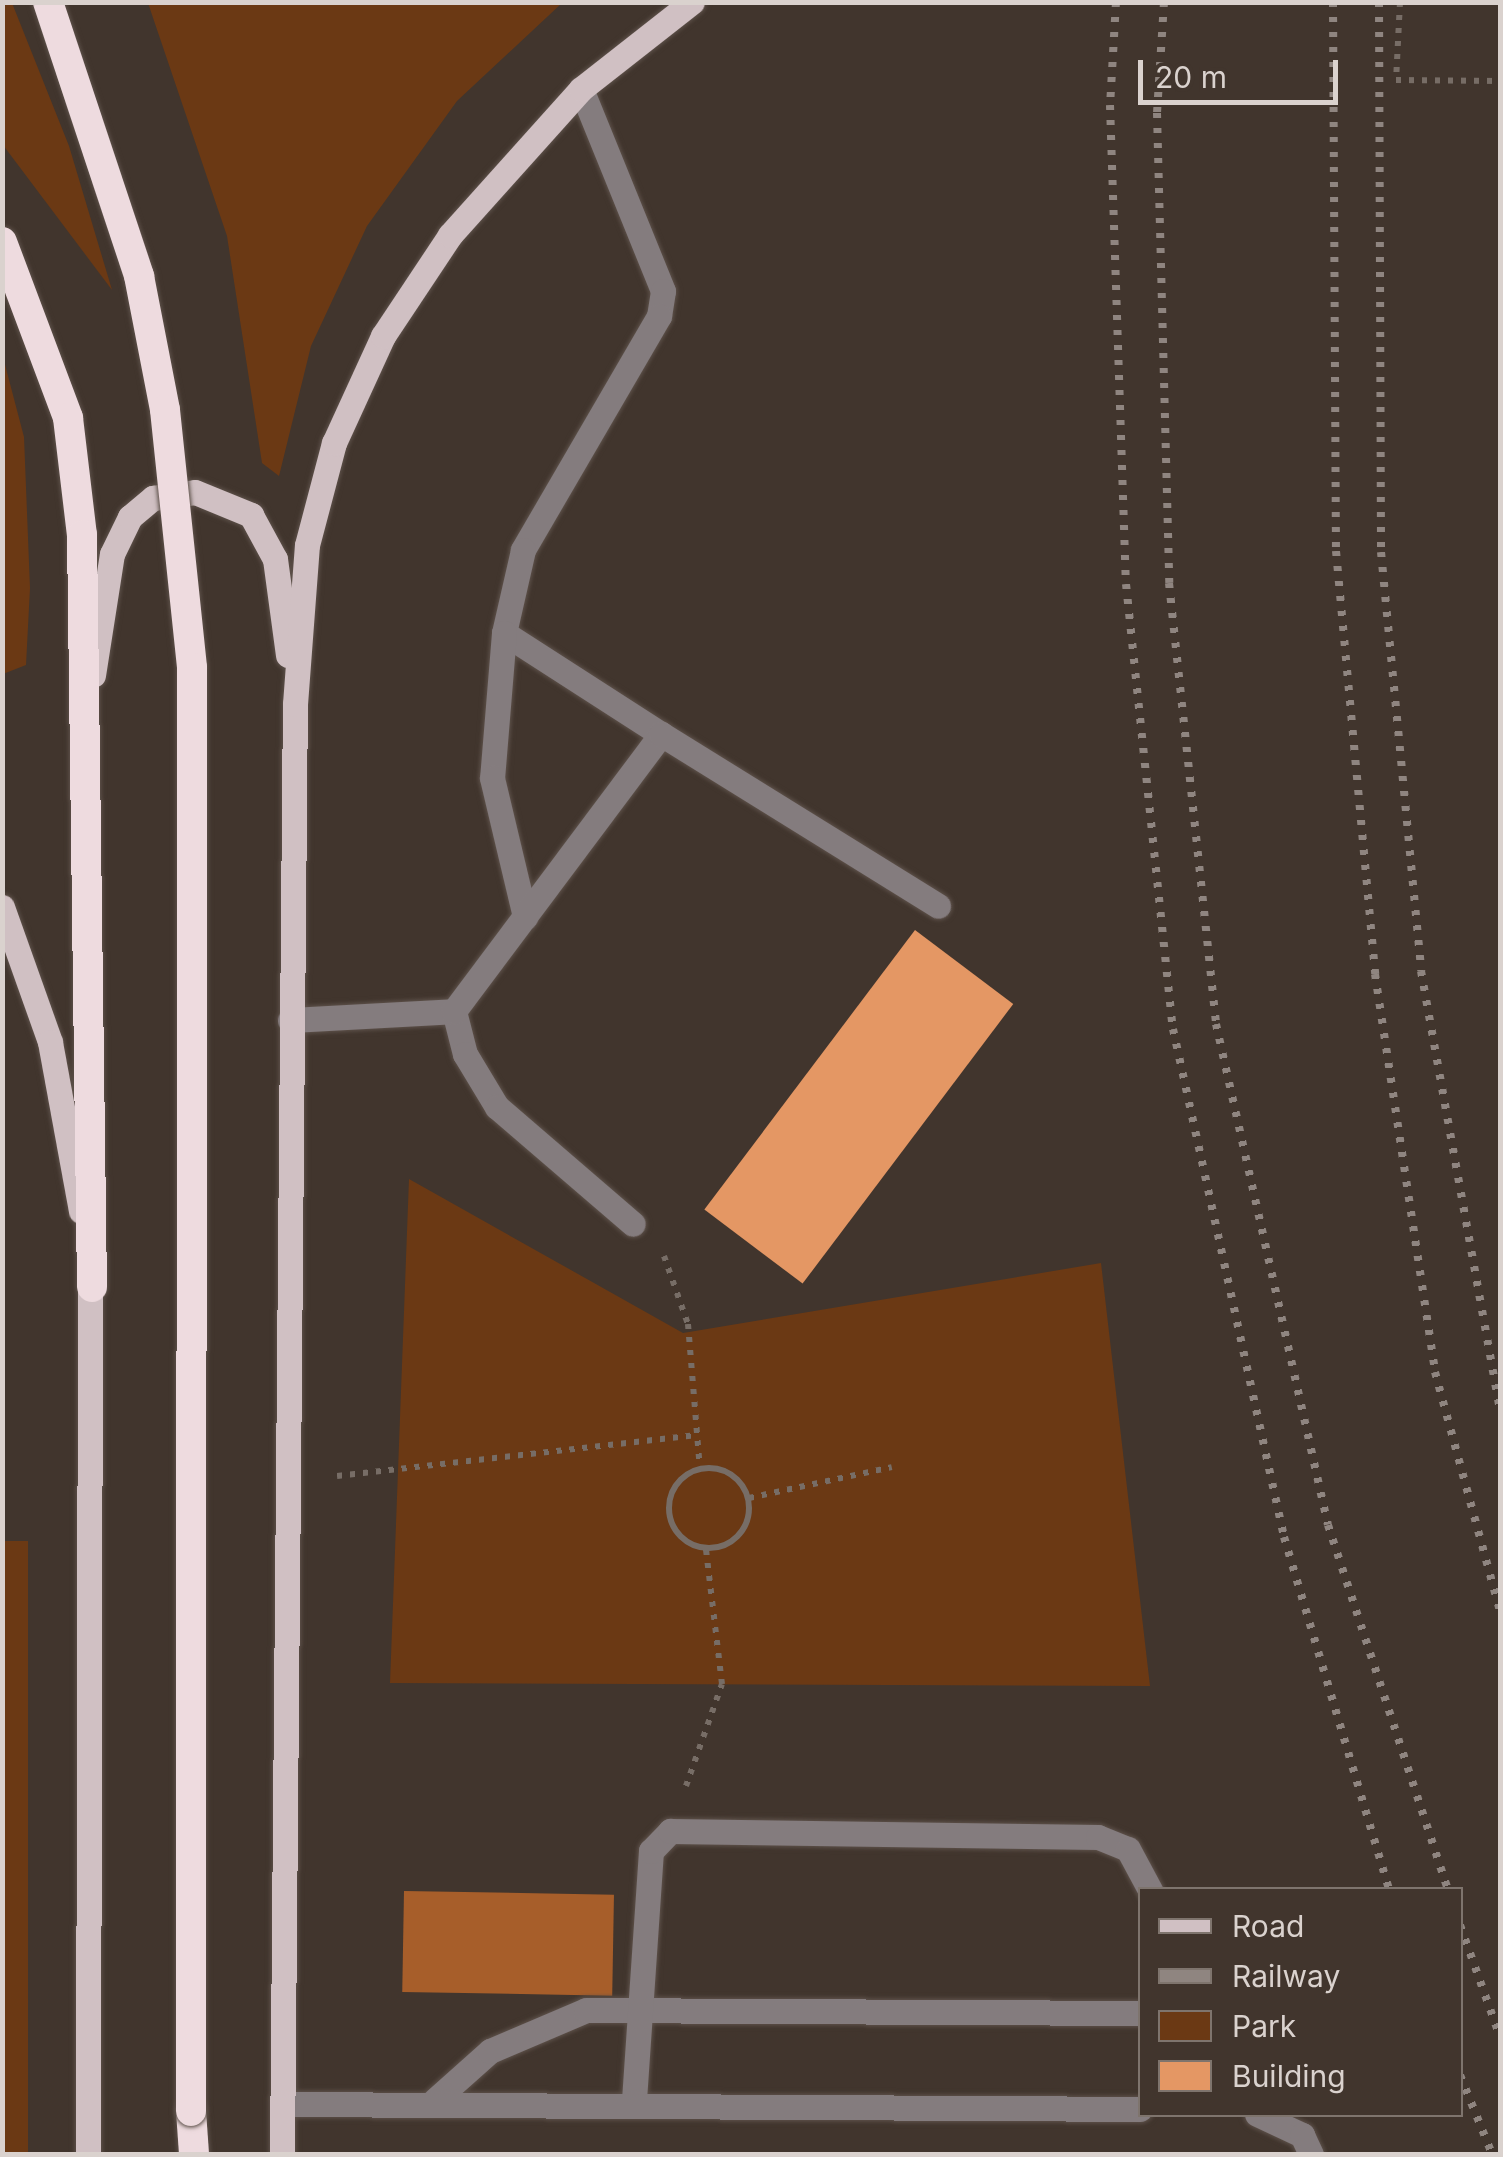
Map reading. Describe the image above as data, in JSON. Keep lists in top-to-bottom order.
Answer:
{
  "legend": [
    "Road",
    "Railway",
    "Park",
    "Building"
  ],
  "scale_bar": "20 m"
}
